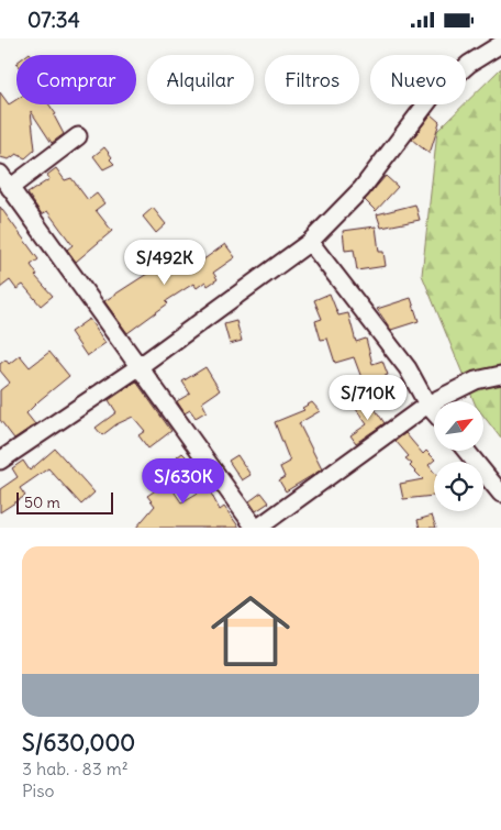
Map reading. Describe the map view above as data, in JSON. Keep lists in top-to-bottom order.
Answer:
{
  "scale_bar": "50 m",
  "north": "top right",
  "page": {
    "status": "07:34",
    "chip": [
      "Comprar",
      "Alquilar",
      "Filtros",
      "Nuevo"
    ],
    "price": ["S/492K", "S/710K", "S/630K"],
    "scale": "50 m",
    "list": [
      {
        "name": "S/630,000",
        "note": "3 hab. · 83 m² · Piso"
      }
    ]
  }
}
